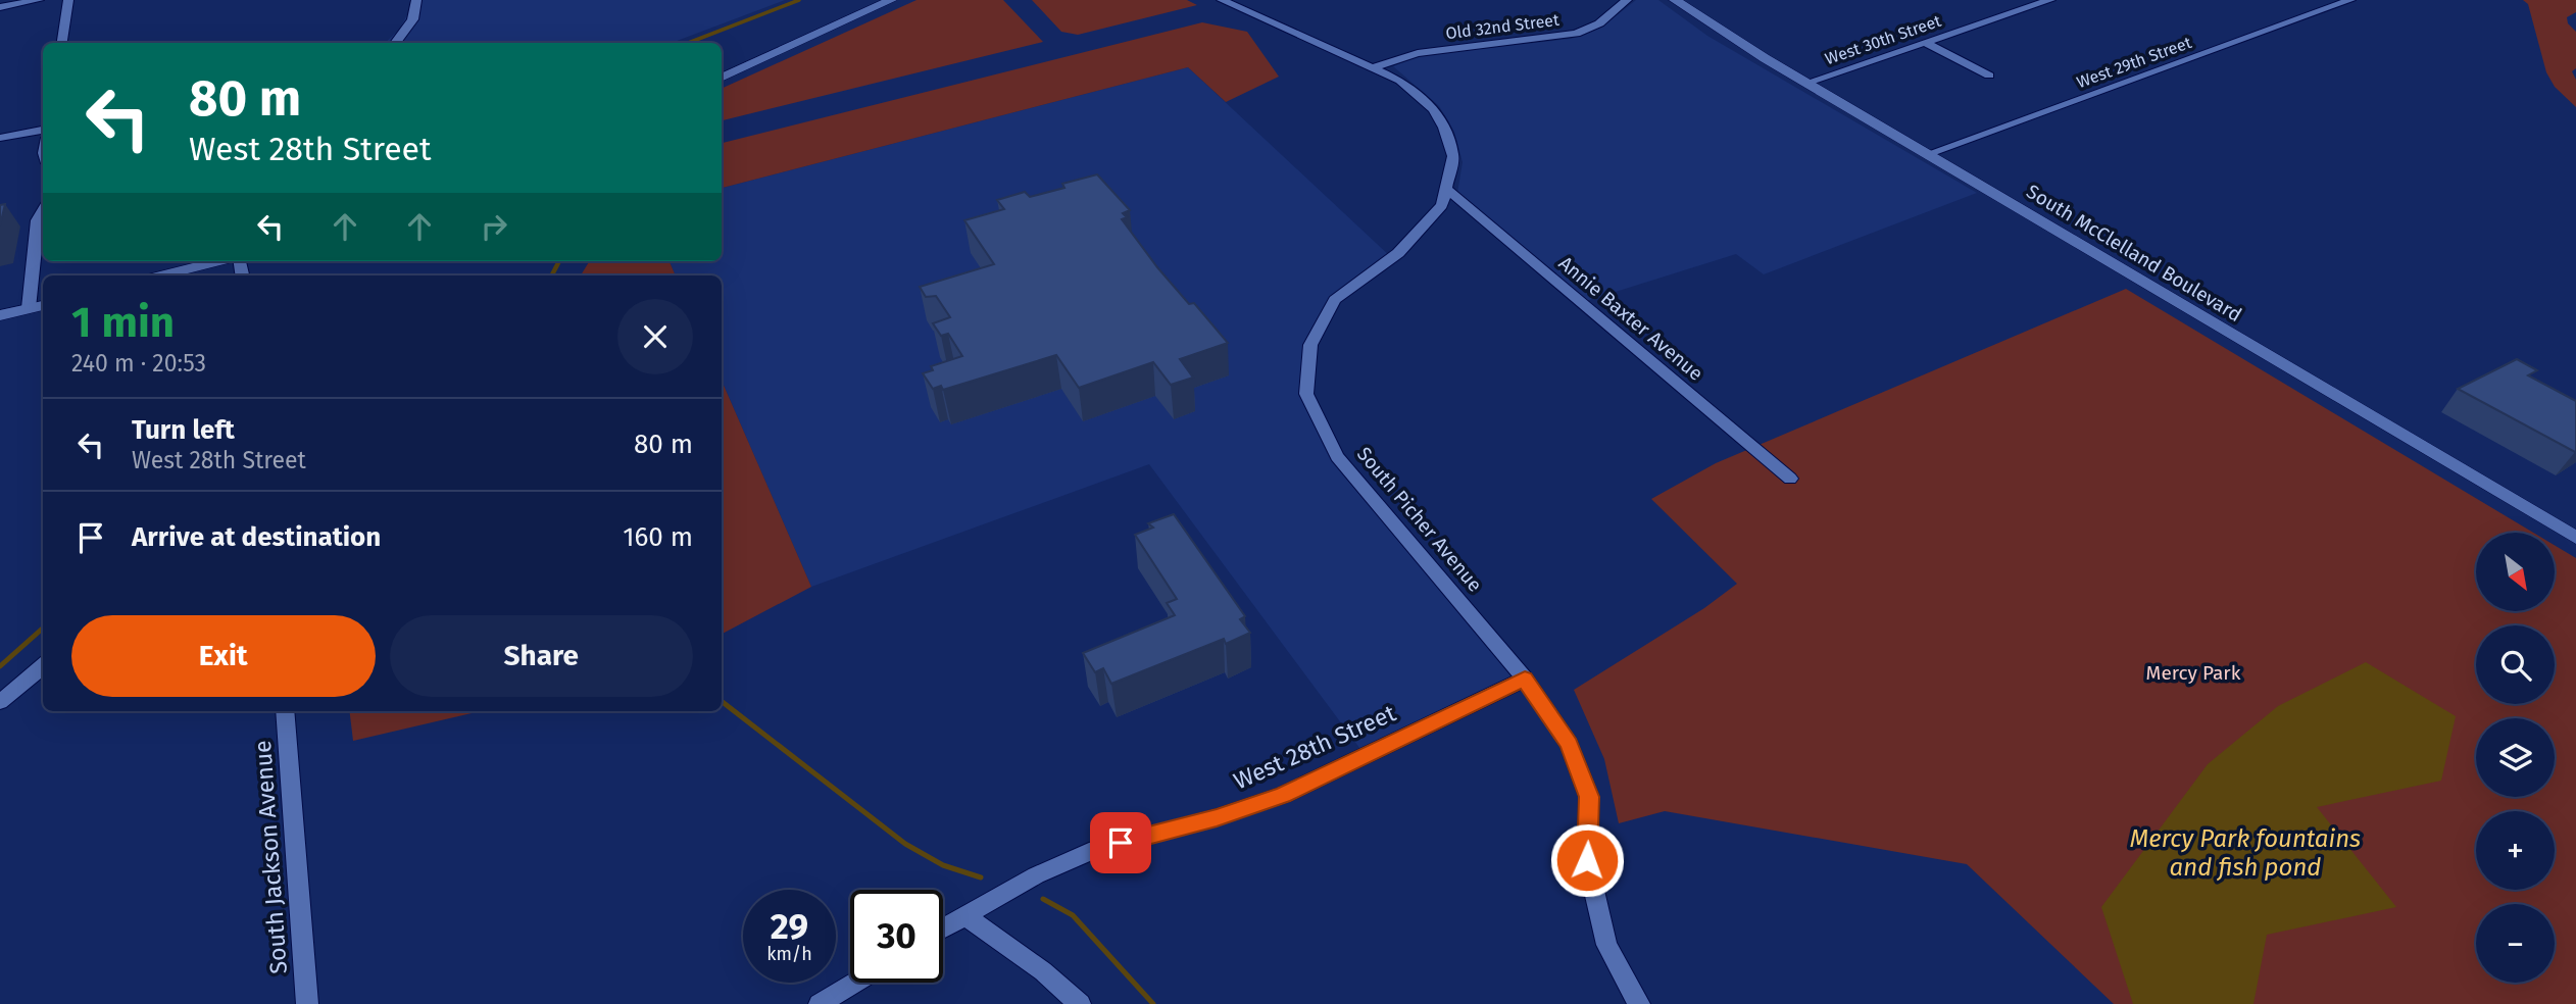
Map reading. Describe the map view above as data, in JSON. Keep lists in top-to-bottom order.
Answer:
{
  "streets": {
    "main road": ["South McClelland Boulevard"],
    "street": [
      "Old 32nd Street",
      "West 30th Street",
      "West 29th Street",
      "Annie Baxter Avenue",
      "South Picher Avenue",
      "West 28th Street",
      "South Jackson Avenue"
    ]
  },
  "crossings": [
    ["Old 32nd Street", "South Picher Avenue"],
    ["West 30th Street", "South McClelland Boulevard"],
    ["West 29th Street", "South McClelland Boulevard"],
    ["Annie Baxter Avenue", "South Picher Avenue"],
    ["South Picher Avenue", "West 28th Street"]
  ],
  "water": ["Mercy Park fountains and fish pond"],
  "parks": ["Mercy Park"],
  "north": "bottom right",
  "page": {
    "turn": ["80 m", "West 28th Street"],
    "heading": ["1 min", "240 m · 20:53"],
    "list": [
      {
        "name": "Turn left",
        "note": "West 28th Street",
        "value": "80 m"
      },
      {
        "name": "Arrive at destination",
        "value": "160 m"
      }
    ],
    "map_buttons": ["+", "−"],
    "buttons": ["Exit", "Share"],
    "speed": "29 km/h",
    "limit": "30"
  }
}
